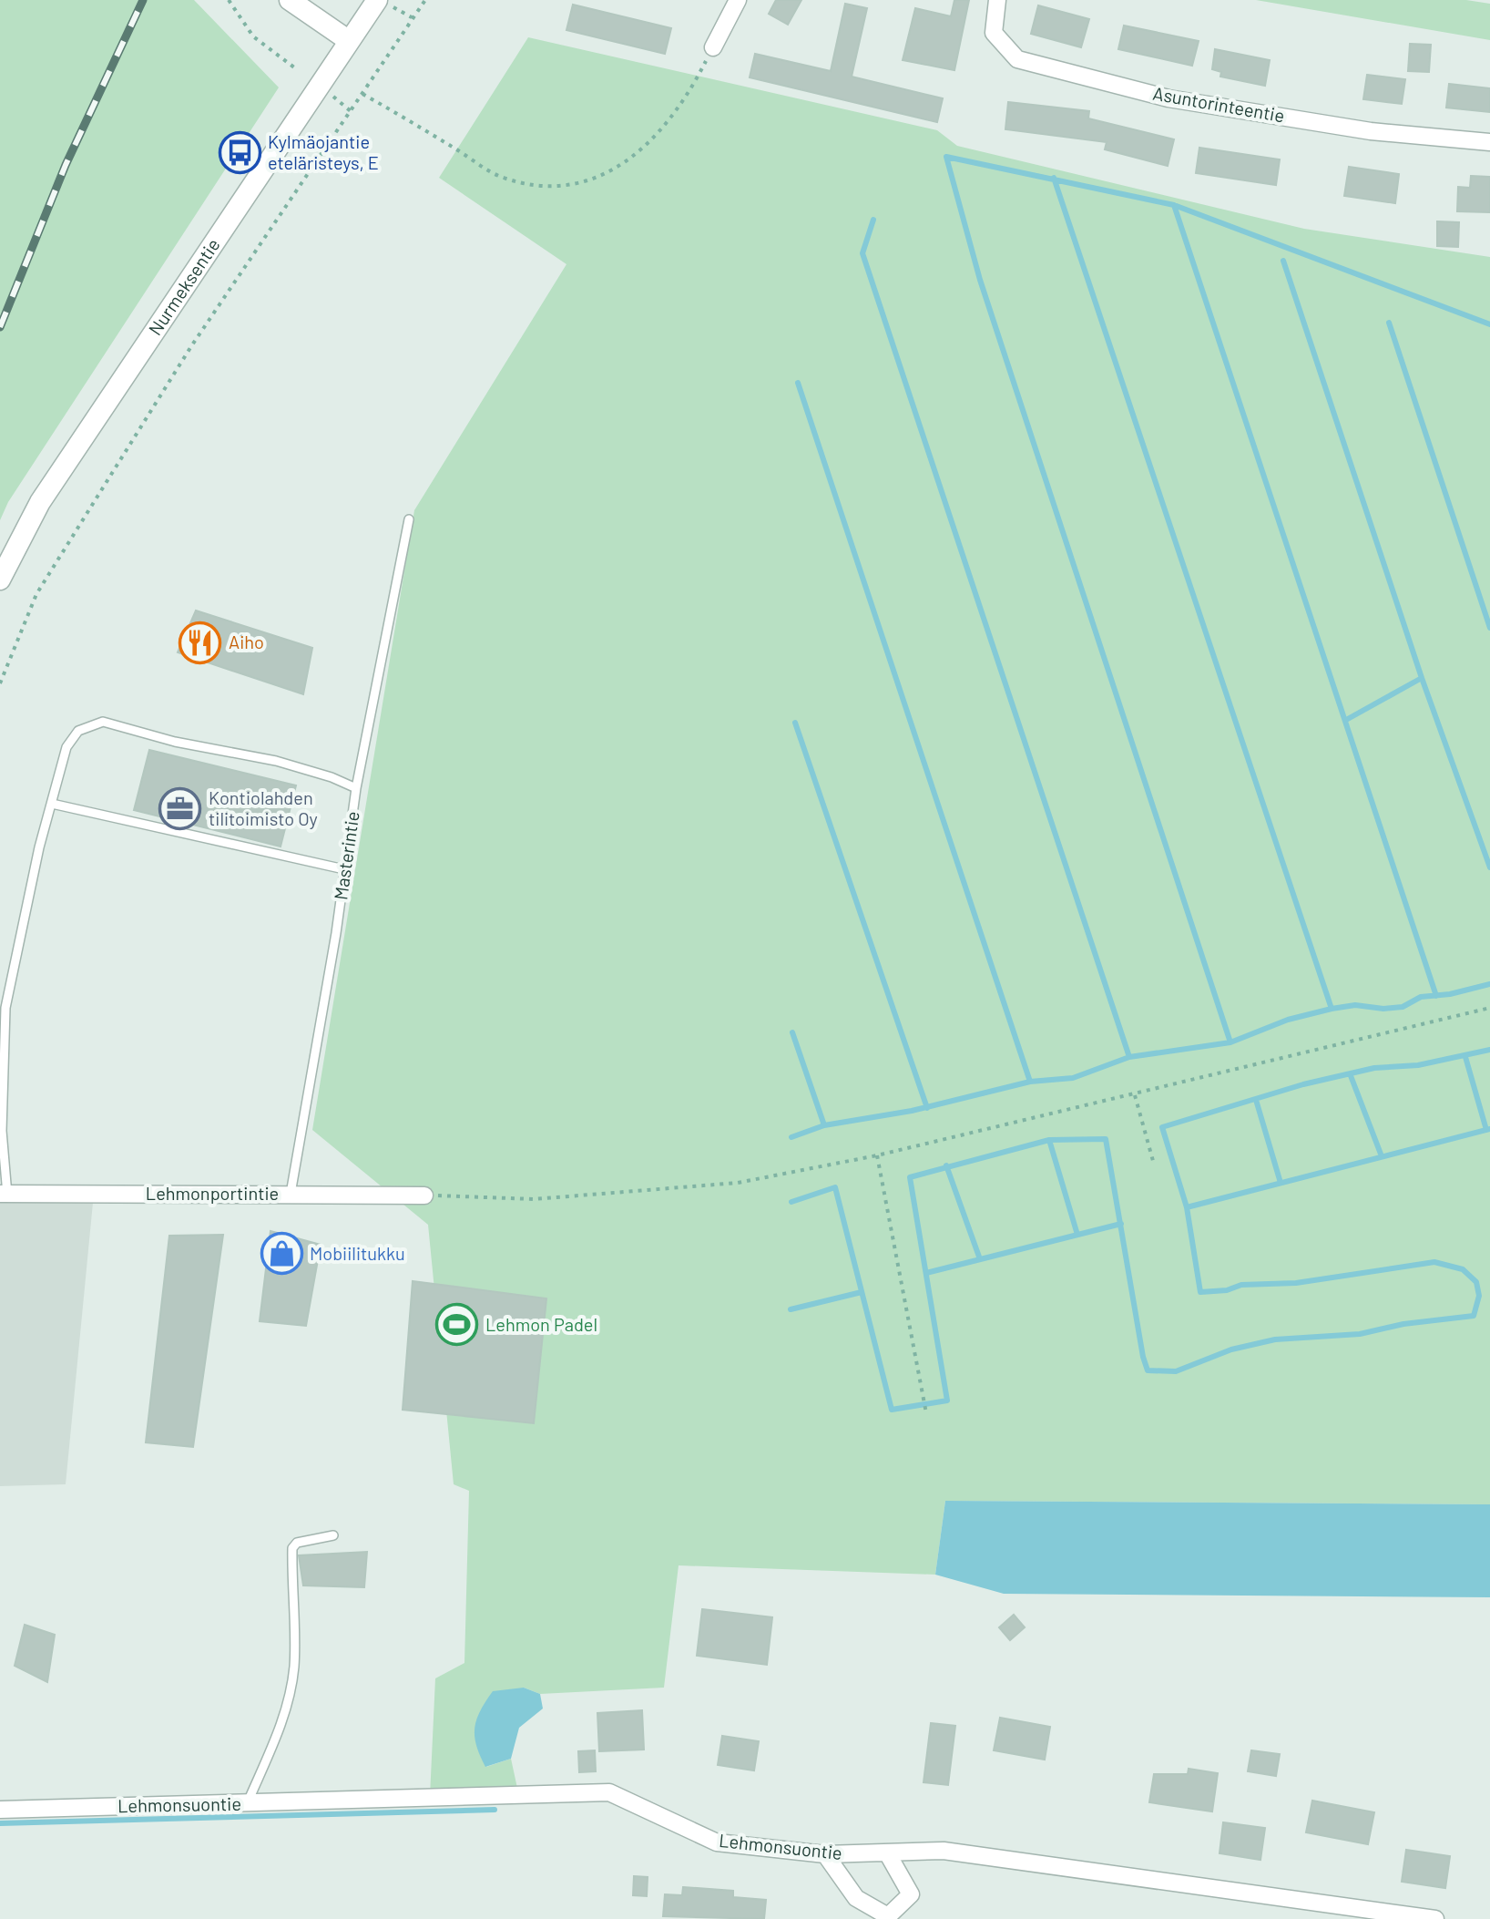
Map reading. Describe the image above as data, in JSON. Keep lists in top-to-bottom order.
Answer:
{
  "streets": {
    "street": [
      "Asuntorinteentie",
      "Nurmeksentie",
      "Lehmonportintie",
      "Lehmonsuontie"
    ],
    "lane": ["Masterintie"]
  },
  "crossings": [
    ["Masterintie", "Lehmonportintie"]
  ],
  "places": {
    "bus stop": ["Kylmäojantie eteläristeys, E"],
    "restaurant": ["Aiho"],
    "office": ["Kontiolahden tilitoimisto Oy"],
    "shop": ["Mobiilitukku"],
    "sports": ["Lehmon Padel"]
  }
}
